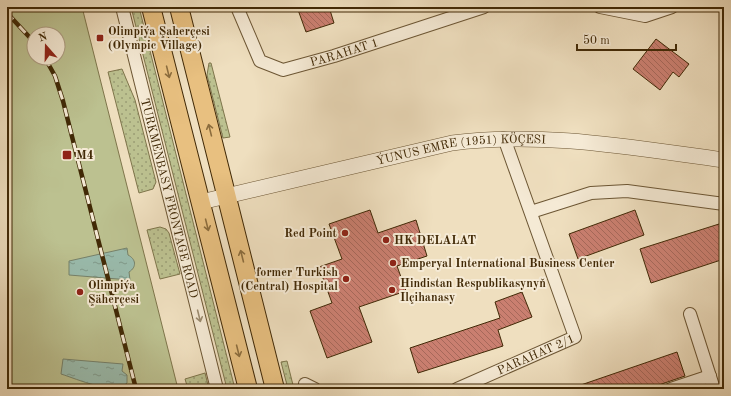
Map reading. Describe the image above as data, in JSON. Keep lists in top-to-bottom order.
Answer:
{
  "streets": {
    "street": [
      "PARAHAT 1",
      "ÝUNUS EMRE (1951) KÖÇESI",
      "TURKMENBASY FRONTAGE ROAD",
      "PARAHAT 2/1"
    ]
  },
  "crossings": [
    ["ÝUNUS EMRE (1951) KÖÇESI", "PARAHAT 2/1"]
  ],
  "one_way": ["TURKMENBASY FRONTAGE ROAD"],
  "places": {
    "transit": ["Olimpiýa Şaherçesi (Olympic Village)", "M4"],
    "other": [
      "Red Point",
      "HK DELALAT",
      "Emperyal International Business Center",
      "former Turkish (Central) Hospital",
      "Hindistan Respublikasynyň Ilçihanasy",
      "Olimpiýa Şäherçesi"
    ]
  },
  "scale_bar": "50 m",
  "north": "top"
}
